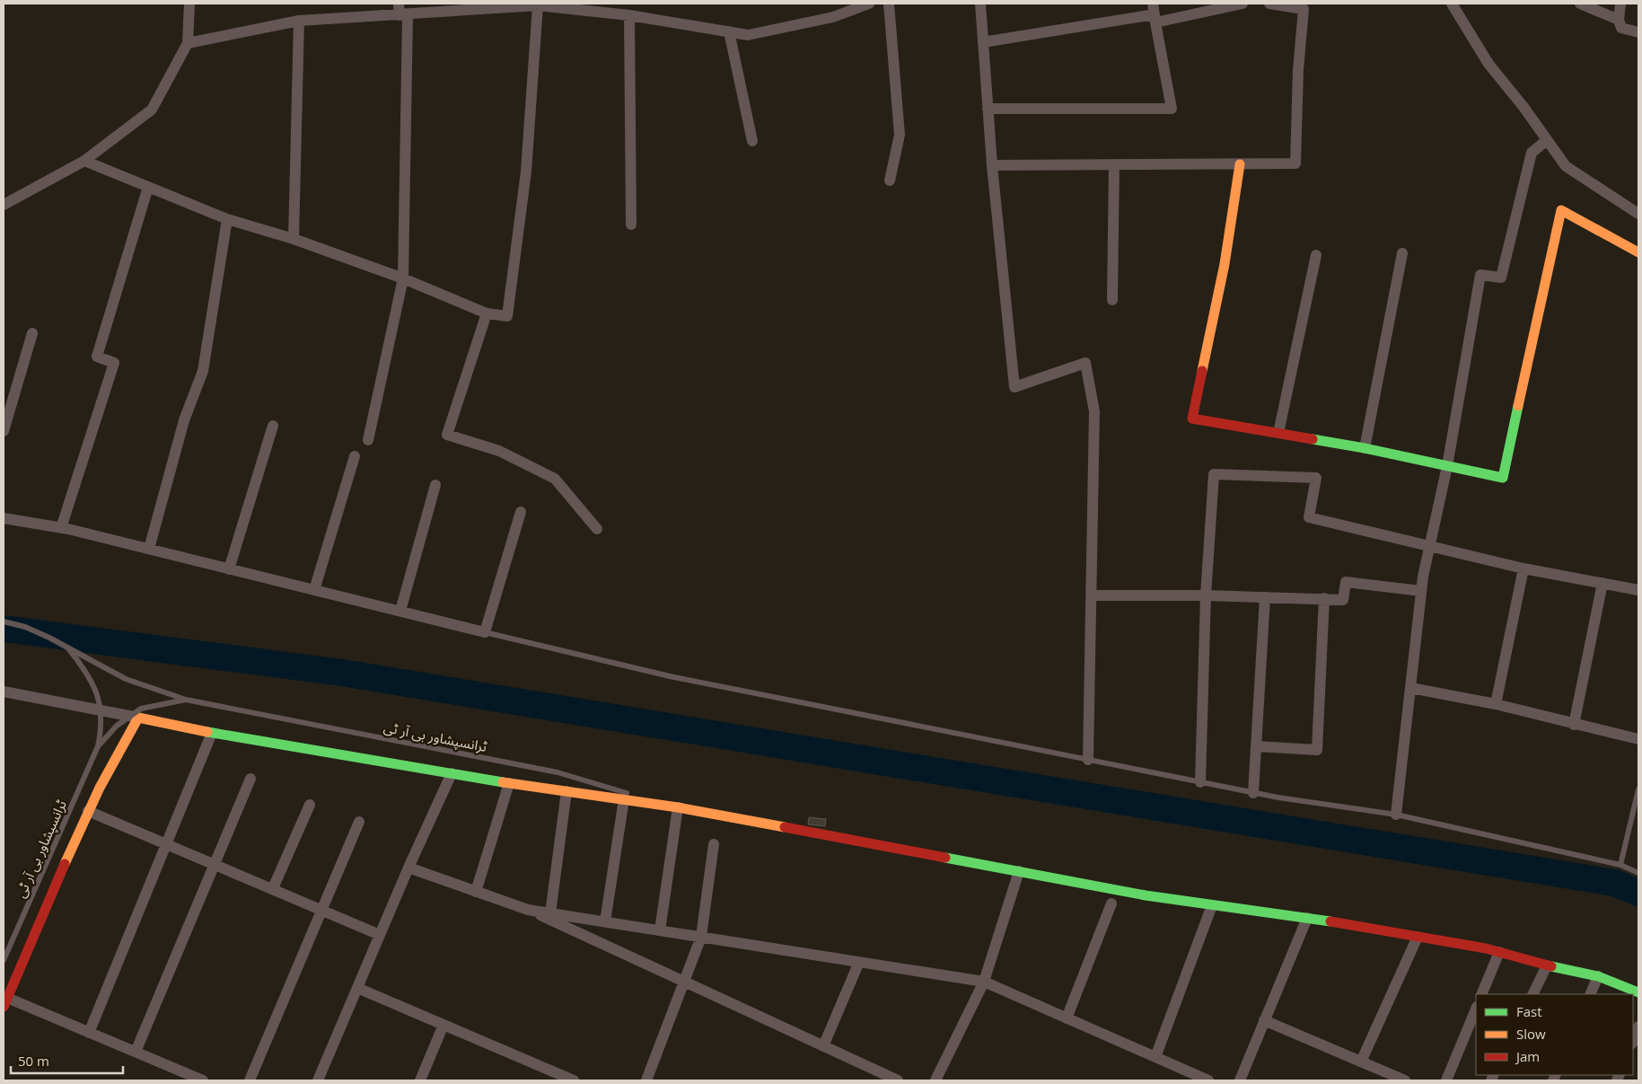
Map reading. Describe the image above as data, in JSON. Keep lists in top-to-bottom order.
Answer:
{
  "streets": {
    "lane": ["ٹرانسپشاور بی آر ٹی"]
  },
  "legend": ["Fast", "Slow", "Jam"],
  "scale_bar": "50 m"
}
